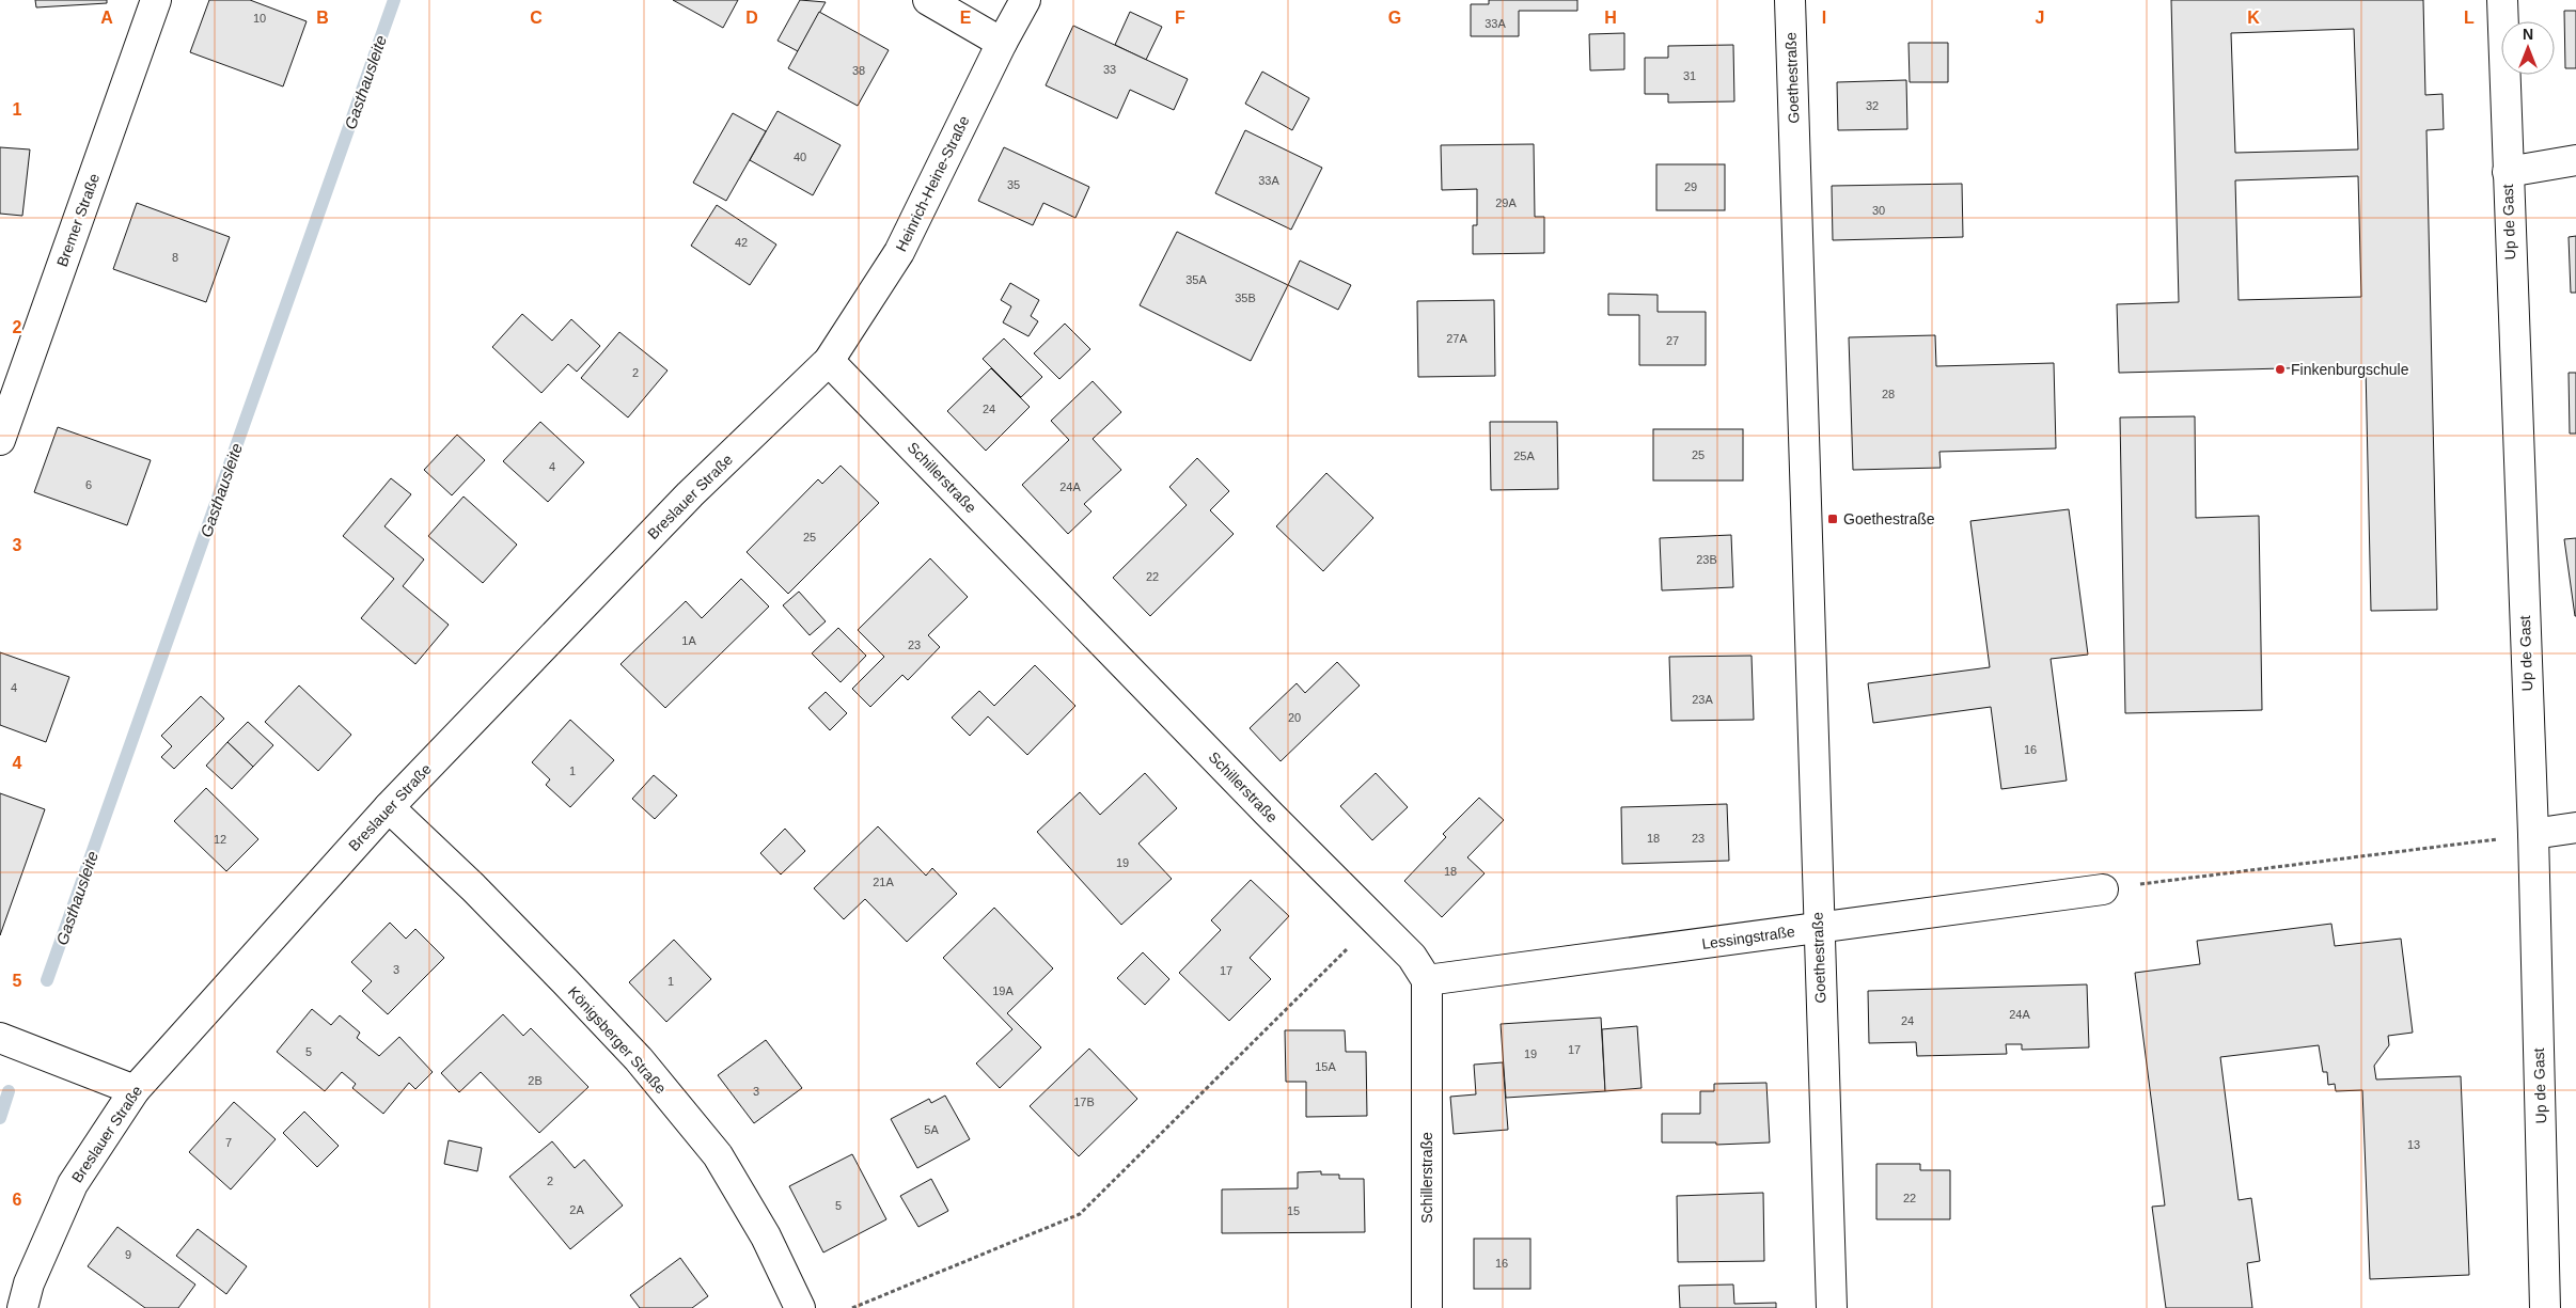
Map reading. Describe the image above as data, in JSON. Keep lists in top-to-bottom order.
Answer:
{
  "streets": {
    "street": [
      "Goethestraße",
      "Heinrich-Heine-Straße",
      "Bremer Straße",
      "Up de Gast",
      "Schillerstraße",
      "Breslauer Straße",
      "Lessingstraße",
      "Königsberger Straße"
    ]
  },
  "crossings": [
    ["Goethestraße", "Lessingstraße"],
    ["Heinrich-Heine-Straße", "Schillerstraße"],
    ["Heinrich-Heine-Straße", "Breslauer Straße"],
    ["Schillerstraße", "Breslauer Straße"],
    ["Schillerstraße", "Lessingstraße"],
    ["Breslauer Straße", "Königsberger Straße"]
  ],
  "water": ["Gasthausleite"],
  "places": {
    "other": ["Finkenburgschule"],
    "transit": ["Goethestraße"]
  },
  "house_numbers": [
    "10",
    "33A",
    "33",
    "38",
    "31",
    "32",
    "40",
    "33A",
    "35",
    "29",
    "29A",
    "30",
    "42",
    "8",
    "35A",
    "35B",
    "27A",
    "27",
    "2",
    "28",
    "24",
    "25",
    "25A",
    "4",
    "6",
    "24A",
    "25",
    "23B",
    "22",
    "1A",
    "23",
    "4",
    "23A",
    "20",
    "16",
    "1",
    "18",
    "23",
    "12",
    "19",
    "18",
    "21A",
    "3",
    "17",
    "1",
    "19A",
    "24A",
    "24",
    "17",
    "5",
    "19",
    "15A",
    "2B",
    "3",
    "17B",
    "5A",
    "7",
    "13",
    "2",
    "22",
    "5",
    "2A",
    "15",
    "9",
    "16"
  ],
  "north": "top",
  "grid": {
    "columns": [
      "A",
      "B",
      "C",
      "D",
      "E",
      "F",
      "G",
      "H",
      "I",
      "J",
      "K",
      "L"
    ],
    "rows": [
      "1",
      "2",
      "3",
      "4",
      "5",
      "6"
    ]
  }
}
